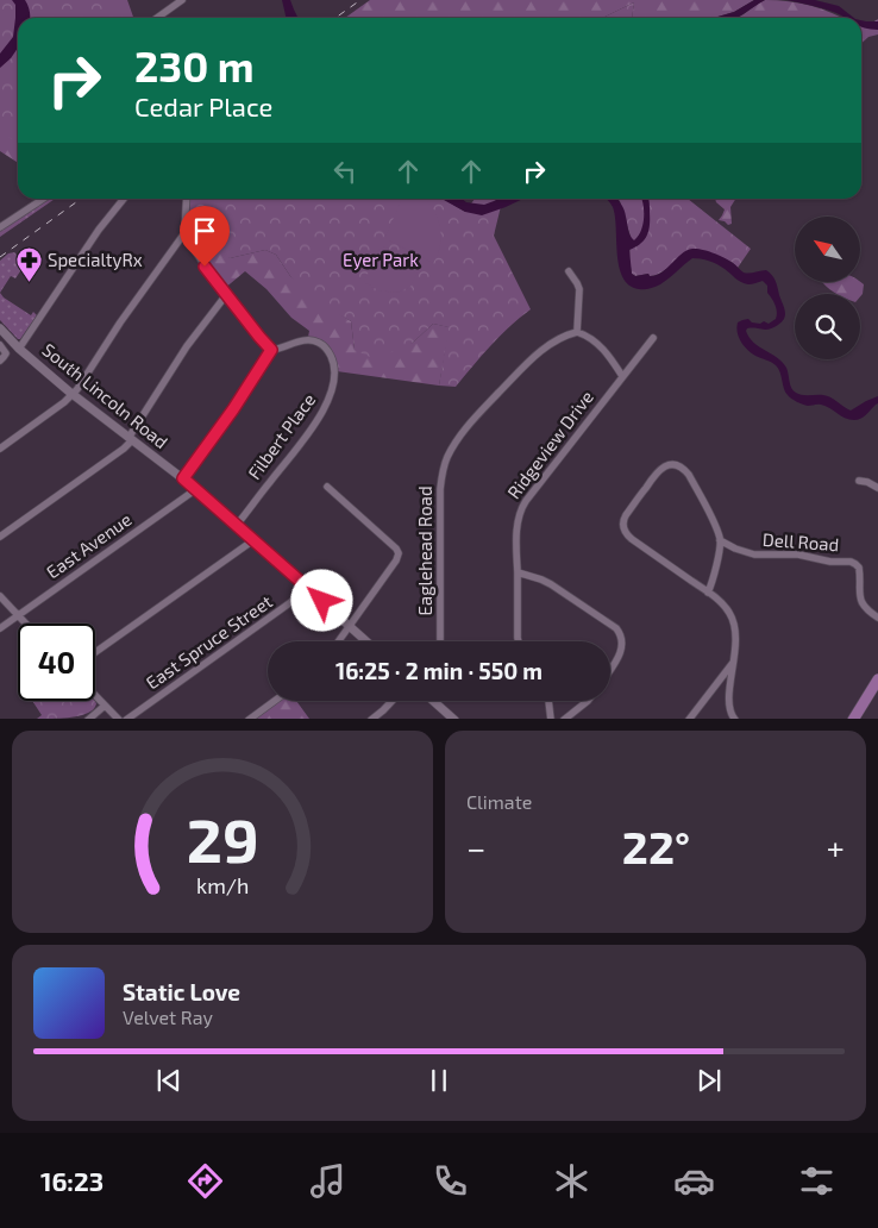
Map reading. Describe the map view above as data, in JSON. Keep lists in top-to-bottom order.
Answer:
{
  "streets": {
    "street": [
      "South Lincoln Road",
      "Filbert Place",
      "Ridgeview Drive",
      "Dell Road",
      "East Avenue",
      "Eaglehead Road",
      "East Spruce Street"
    ]
  },
  "crossings": [
    ["South Lincoln Road", "Filbert Place"],
    ["South Lincoln Road", "East Avenue"],
    ["South Lincoln Road", "East Spruce Street"]
  ],
  "parks": ["Eyer Park"],
  "places": {
    "pharmacy": ["SpecialtyRx"]
  },
  "north": "top left",
  "page": {
    "turn": ["230 m", "Cedar Place"],
    "limit": "40",
    "trip": "16:25 · 2 min · 550 m",
    "tile": "Climate",
    "heat": ["−", "22°", "+"],
    "song": ["Static Love", "Velvet Ray"],
    "tabs": "16:23",
    "gauge": ["29", "km/h"]
  }
}
